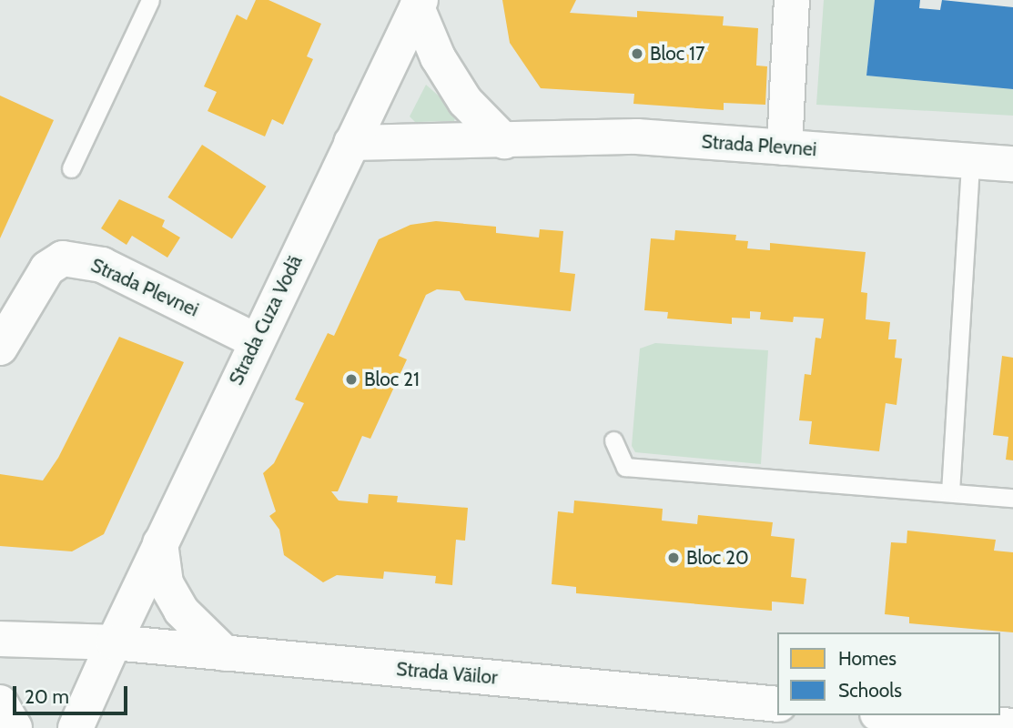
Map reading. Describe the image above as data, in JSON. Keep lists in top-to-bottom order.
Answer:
{
  "streets": {
    "street": ["Strada Plevnei", "Strada Cuza Vodă", "Strada Văilor"]
  },
  "crossings": [
    ["Strada Plevnei", "Strada Cuza Vodă"],
    ["Strada Cuza Vodă", "Strada Văilor"]
  ],
  "places": ["Bloc 17", "Bloc 21", "Bloc 20"],
  "legend": ["Homes", "Schools"],
  "scale_bar": "20 m"
}
